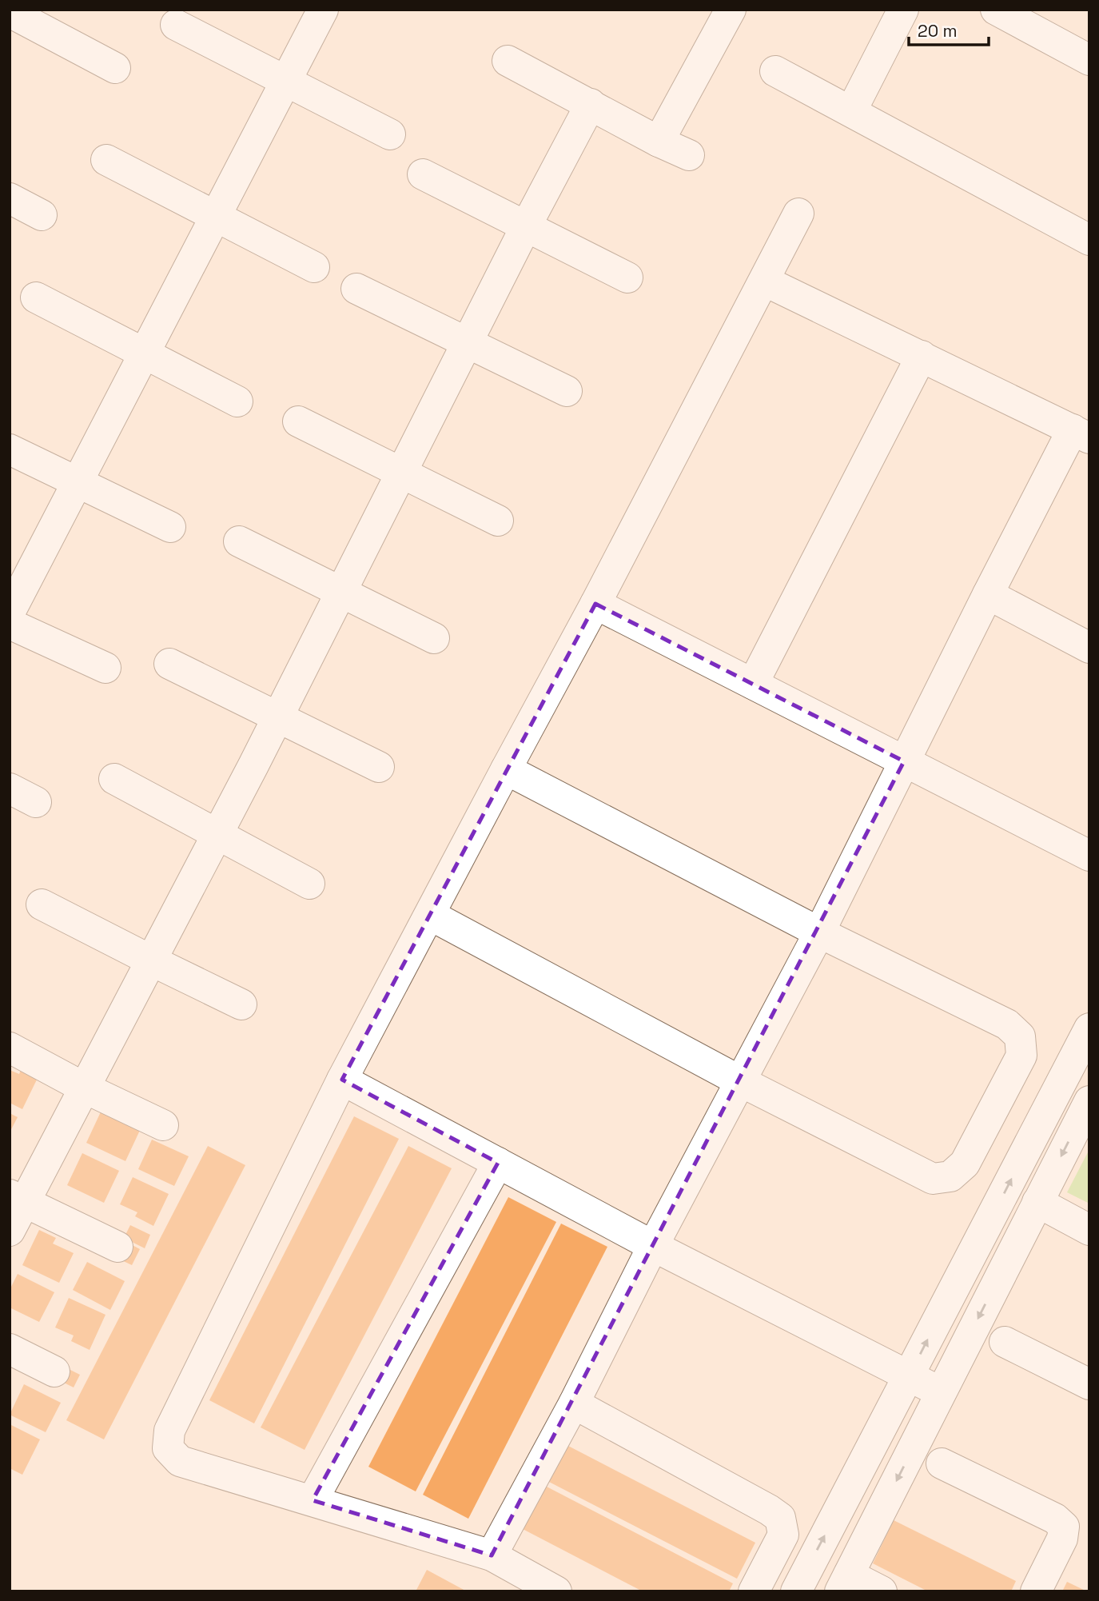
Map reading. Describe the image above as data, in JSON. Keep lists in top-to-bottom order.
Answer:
{
  "scale_bar": "20 m"
}
